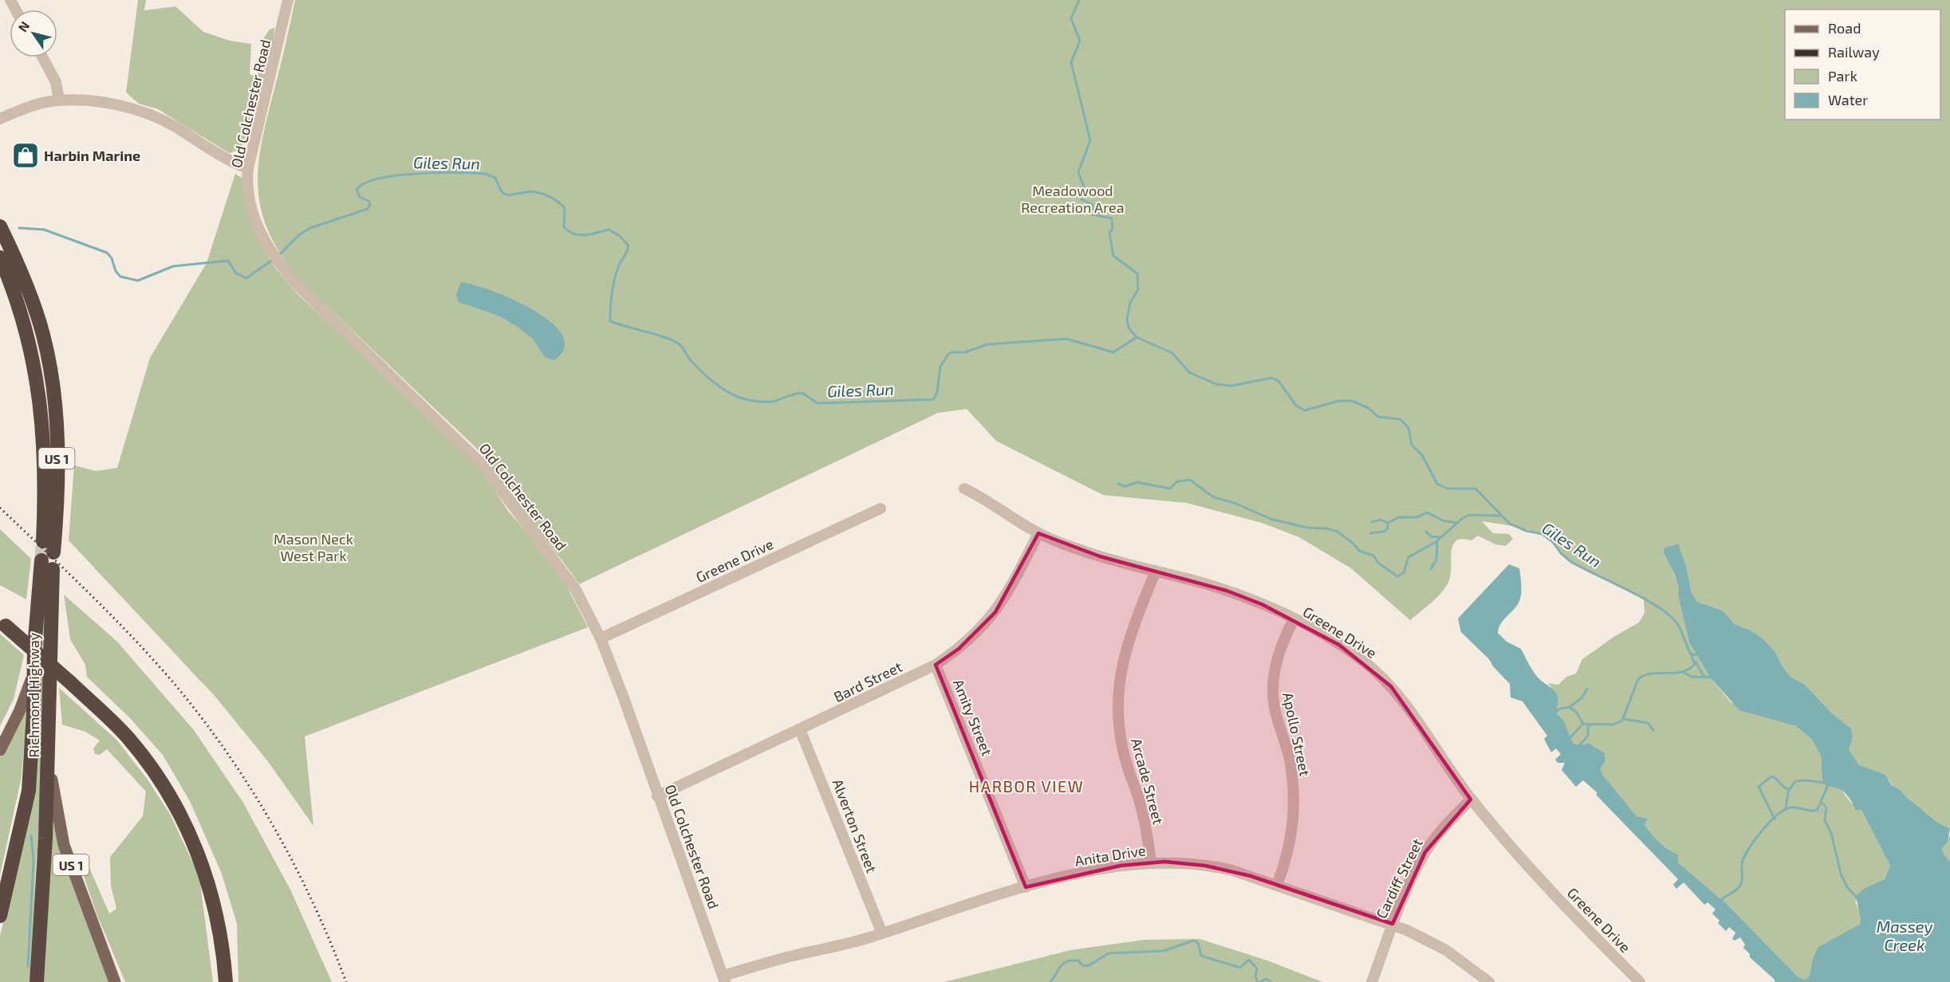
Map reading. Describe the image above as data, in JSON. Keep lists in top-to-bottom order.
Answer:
{
  "streets": {
    "highway": ["US 1", "Richmond Highway"],
    "street": [
      "Old Colchester Road",
      "Greene Drive",
      "Bard Street",
      "Amity Street",
      "Apollo Street",
      "Arcade Street",
      "Alverton Street",
      "Anita Drive",
      "Cardiff Street"
    ]
  },
  "crossings": [
    ["Old Colchester Road", "Greene Drive"],
    ["Old Colchester Road", "Bard Street"],
    ["Old Colchester Road", "Anita Drive"],
    ["Greene Drive", "Bard Street"],
    ["Greene Drive", "Apollo Street"],
    ["Greene Drive", "Arcade Street"],
    ["Greene Drive", "Cardiff Street"],
    ["Bard Street", "Amity Street"],
    ["Bard Street", "Alverton Street"],
    ["Amity Street", "Anita Drive"],
    ["Apollo Street", "Anita Drive"],
    ["Arcade Street", "Anita Drive"],
    ["Alverton Street", "Anita Drive"],
    ["Anita Drive", "Cardiff Street"]
  ],
  "districts": ["HARBOR VIEW"],
  "water": ["Giles Run", "Massey Creek"],
  "parks": ["Meadowood Recreation Area", "Mason Neck West Park"],
  "places": {
    "shop": ["Harbin Marine"]
  },
  "legend": [
    "Road",
    "Railway",
    "Park",
    "Water"
  ],
  "north": "top left"
}
